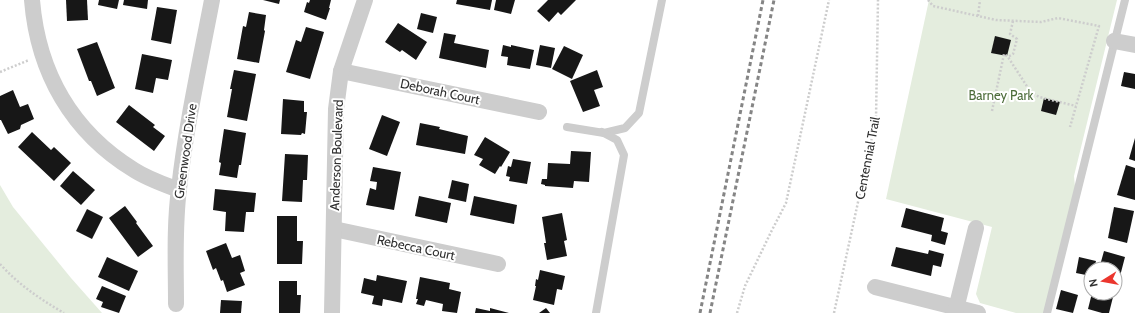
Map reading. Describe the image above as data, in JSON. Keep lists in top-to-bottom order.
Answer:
{
  "streets": {
    "street": [
      "Deborah Court",
      "Greenwood Drive",
      "Anderson Boulevard",
      "Rebecca Court"
    ],
    "path": ["Centennial Trail"]
  },
  "crossings": [
    ["Deborah Court", "Anderson Boulevard"],
    ["Anderson Boulevard", "Rebecca Court"]
  ],
  "parks": ["Barney Park"],
  "north": "left"
}
